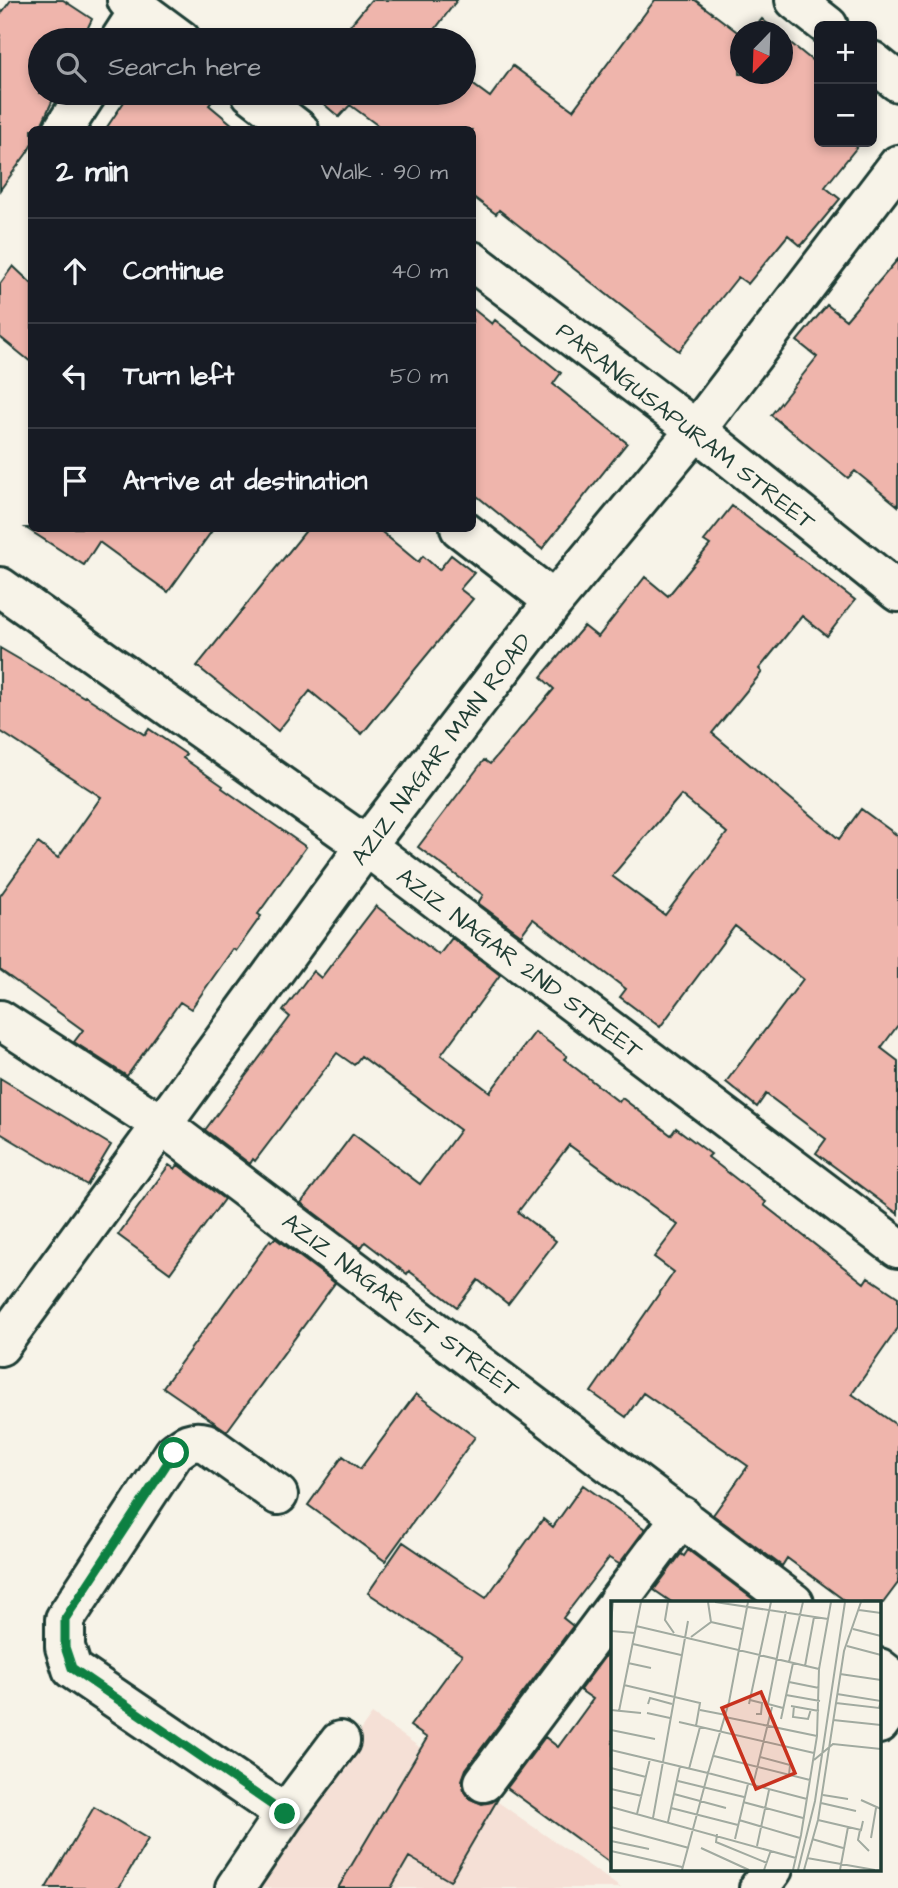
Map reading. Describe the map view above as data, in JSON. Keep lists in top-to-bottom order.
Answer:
{
  "streets": {
    "street": [
      "PARANGUSAPURAM STREET",
      "AZIZ NAGAR MAIN ROAD",
      "AZIZ NAGAR 2ND STREET",
      "AZIZ NAGAR 1ST STREET"
    ]
  },
  "crossings": [
    ["PARANGUSAPURAM STREET", "AZIZ NAGAR MAIN ROAD"],
    ["AZIZ NAGAR MAIN ROAD", "AZIZ NAGAR 2ND STREET"],
    ["AZIZ NAGAR MAIN ROAD", "AZIZ NAGAR 1ST STREET"]
  ],
  "north": "bottom left",
  "page": {
    "map_buttons": ["+", "−"],
    "search": "Search here",
    "heading": ["2 min", "Walk · 90 m"],
    "list": [
      ["Continue", "40 m"],
      ["Turn left", "50 m"],
      "Arrive at destination"
    ]
  }
}
